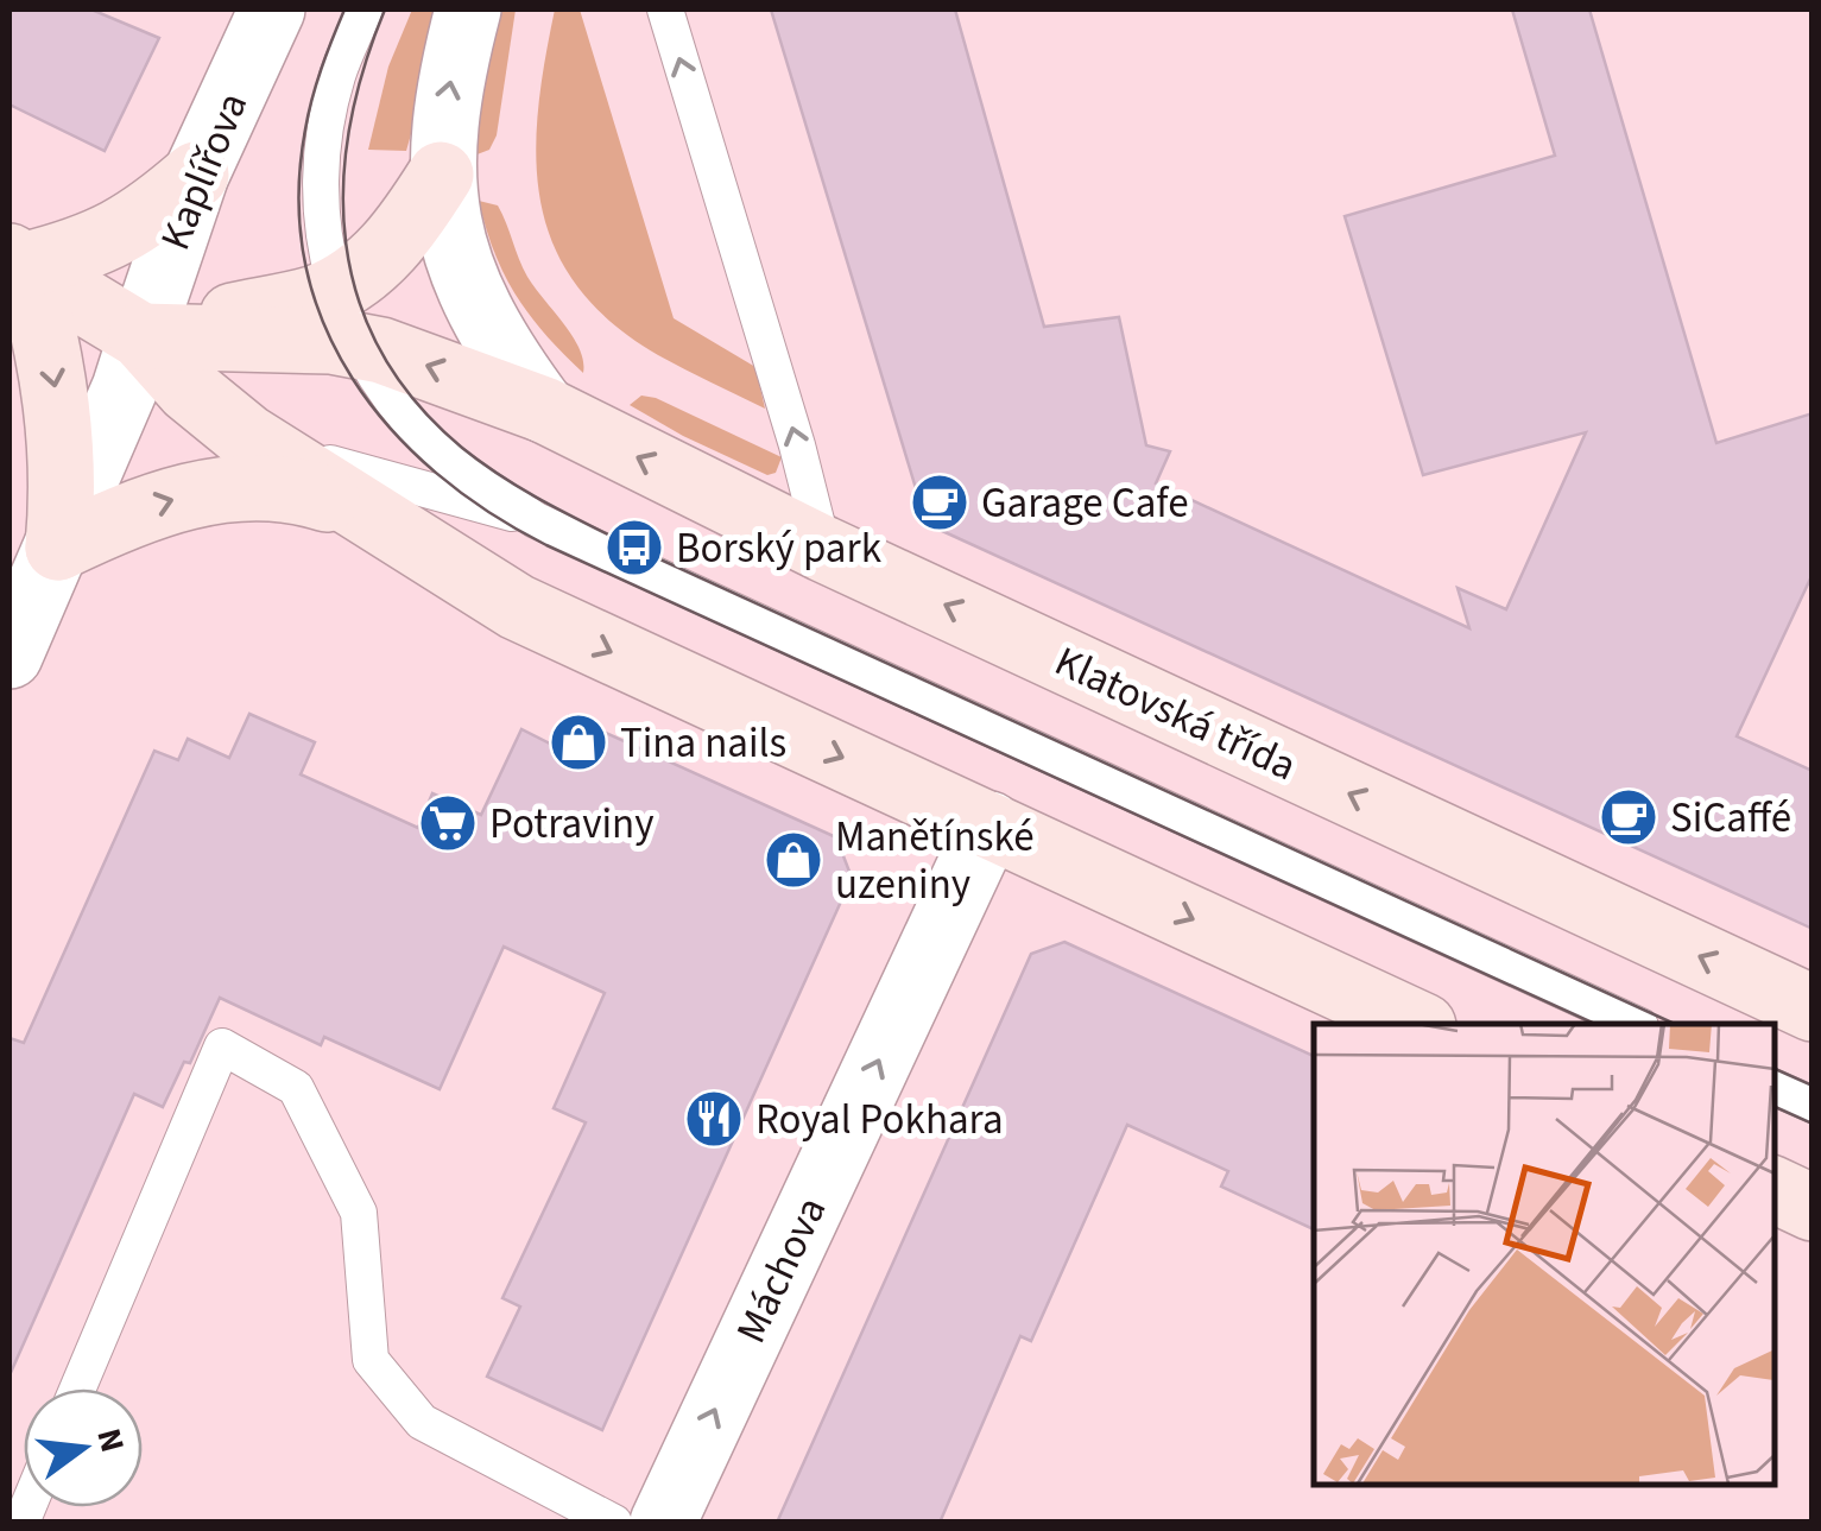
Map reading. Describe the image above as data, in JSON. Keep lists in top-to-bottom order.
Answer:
{
  "streets": {
    "main road": ["Klatovská třída"],
    "street": ["Kaplířova", "Máchova"]
  },
  "one_way": ["Máchova"],
  "places": {
    "cafe": ["Garage Cafe", "SiCaffé"],
    "bus stop": ["Borský park"],
    "shop": ["Tina nails", "Manětínské uzeniny"],
    "supermarket": ["Potraviny"],
    "restaurant": ["Royal Pokhara"]
  },
  "north": "right"
}
